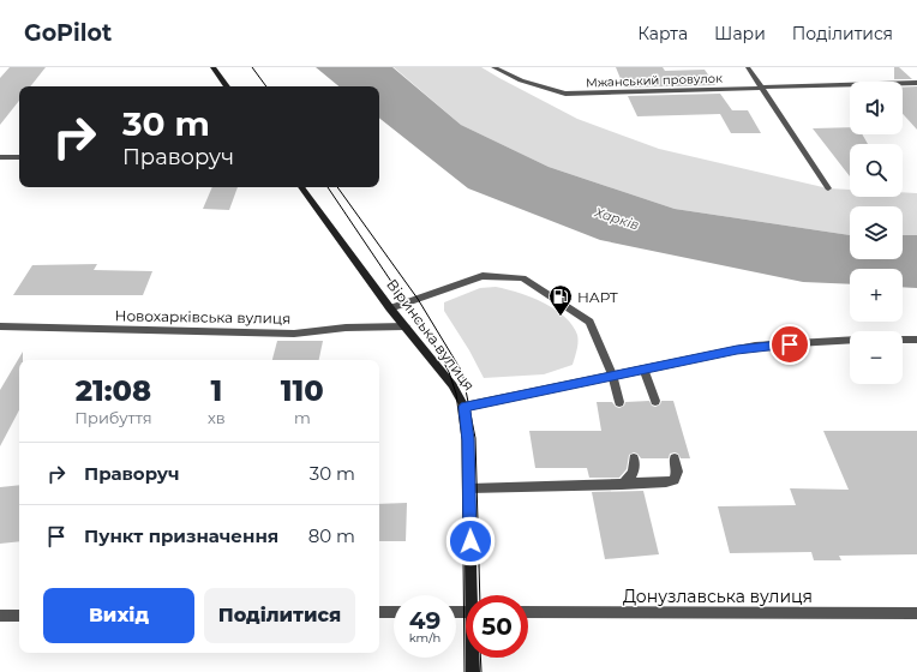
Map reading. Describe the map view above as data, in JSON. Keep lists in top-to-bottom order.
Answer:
{
  "streets": {
    "main road": ["Віринська вулиця"],
    "street": ["Мжанський провулок", "Новохарківська вулиця", "Донузлавська вулиця"]
  },
  "crossings": [
    ["Новохарківська вулиця", "Віринська вулиця"]
  ],
  "water": ["Харків"],
  "places": {
    "fuel station": ["НАРТ"]
  },
  "page": {
    "header": "GoPilot",
    "nav": ["Карта", "Шари", "Поділитися"],
    "map_buttons": ["+", "−"],
    "turn": ["30 m", "Праворуч"],
    "eta": [
      "21:08",
      "Прибуття",
      "1",
      "хв",
      "110",
      "m"
    ],
    "list": [
      {
        "name": "Праворуч",
        "value": "30 m"
      },
      {
        "name": "Пункт призначення",
        "value": "80 m"
      }
    ],
    "buttons": ["Вихід", "Поділитися"],
    "speed": "49 km/h",
    "limit": "50"
  }
}
